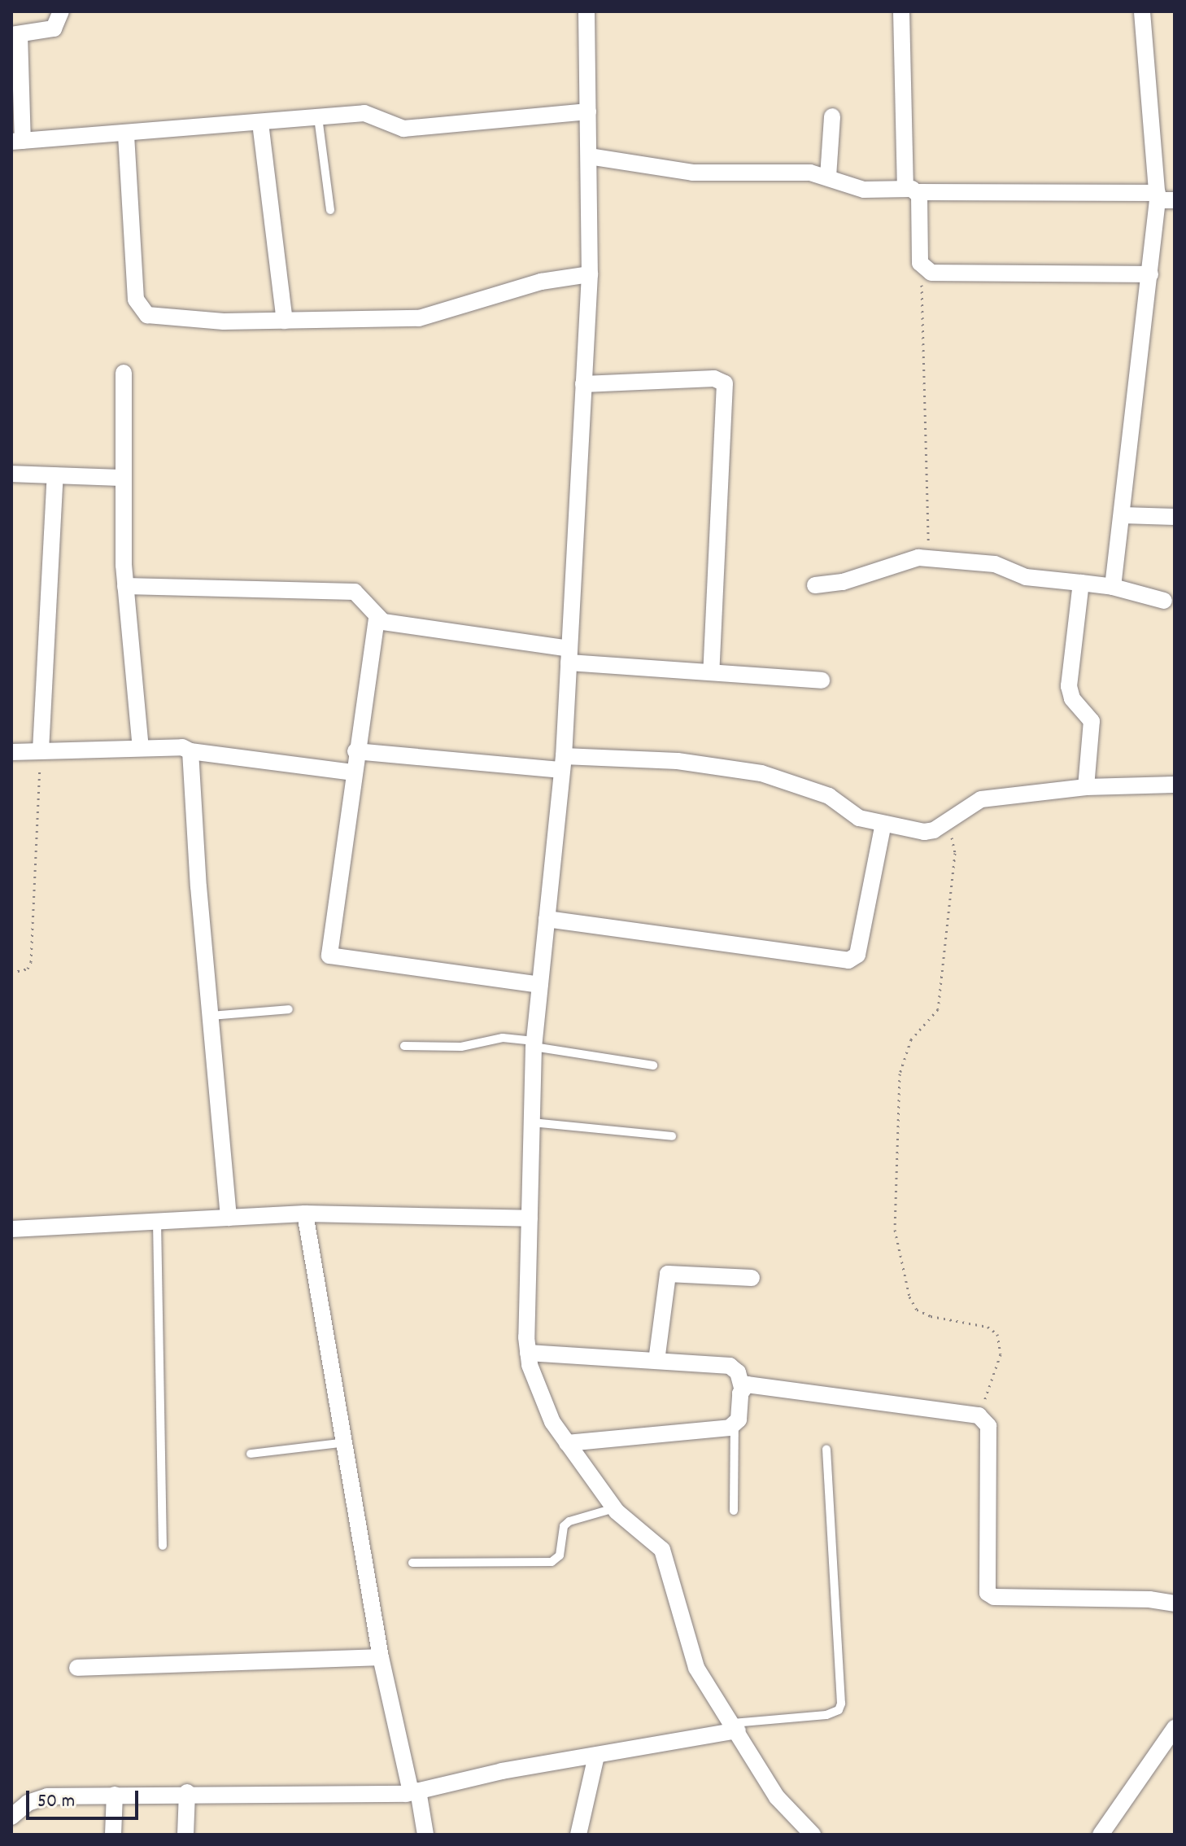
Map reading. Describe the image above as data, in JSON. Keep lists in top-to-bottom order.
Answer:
{
  "scale_bar": "50 m"
}
